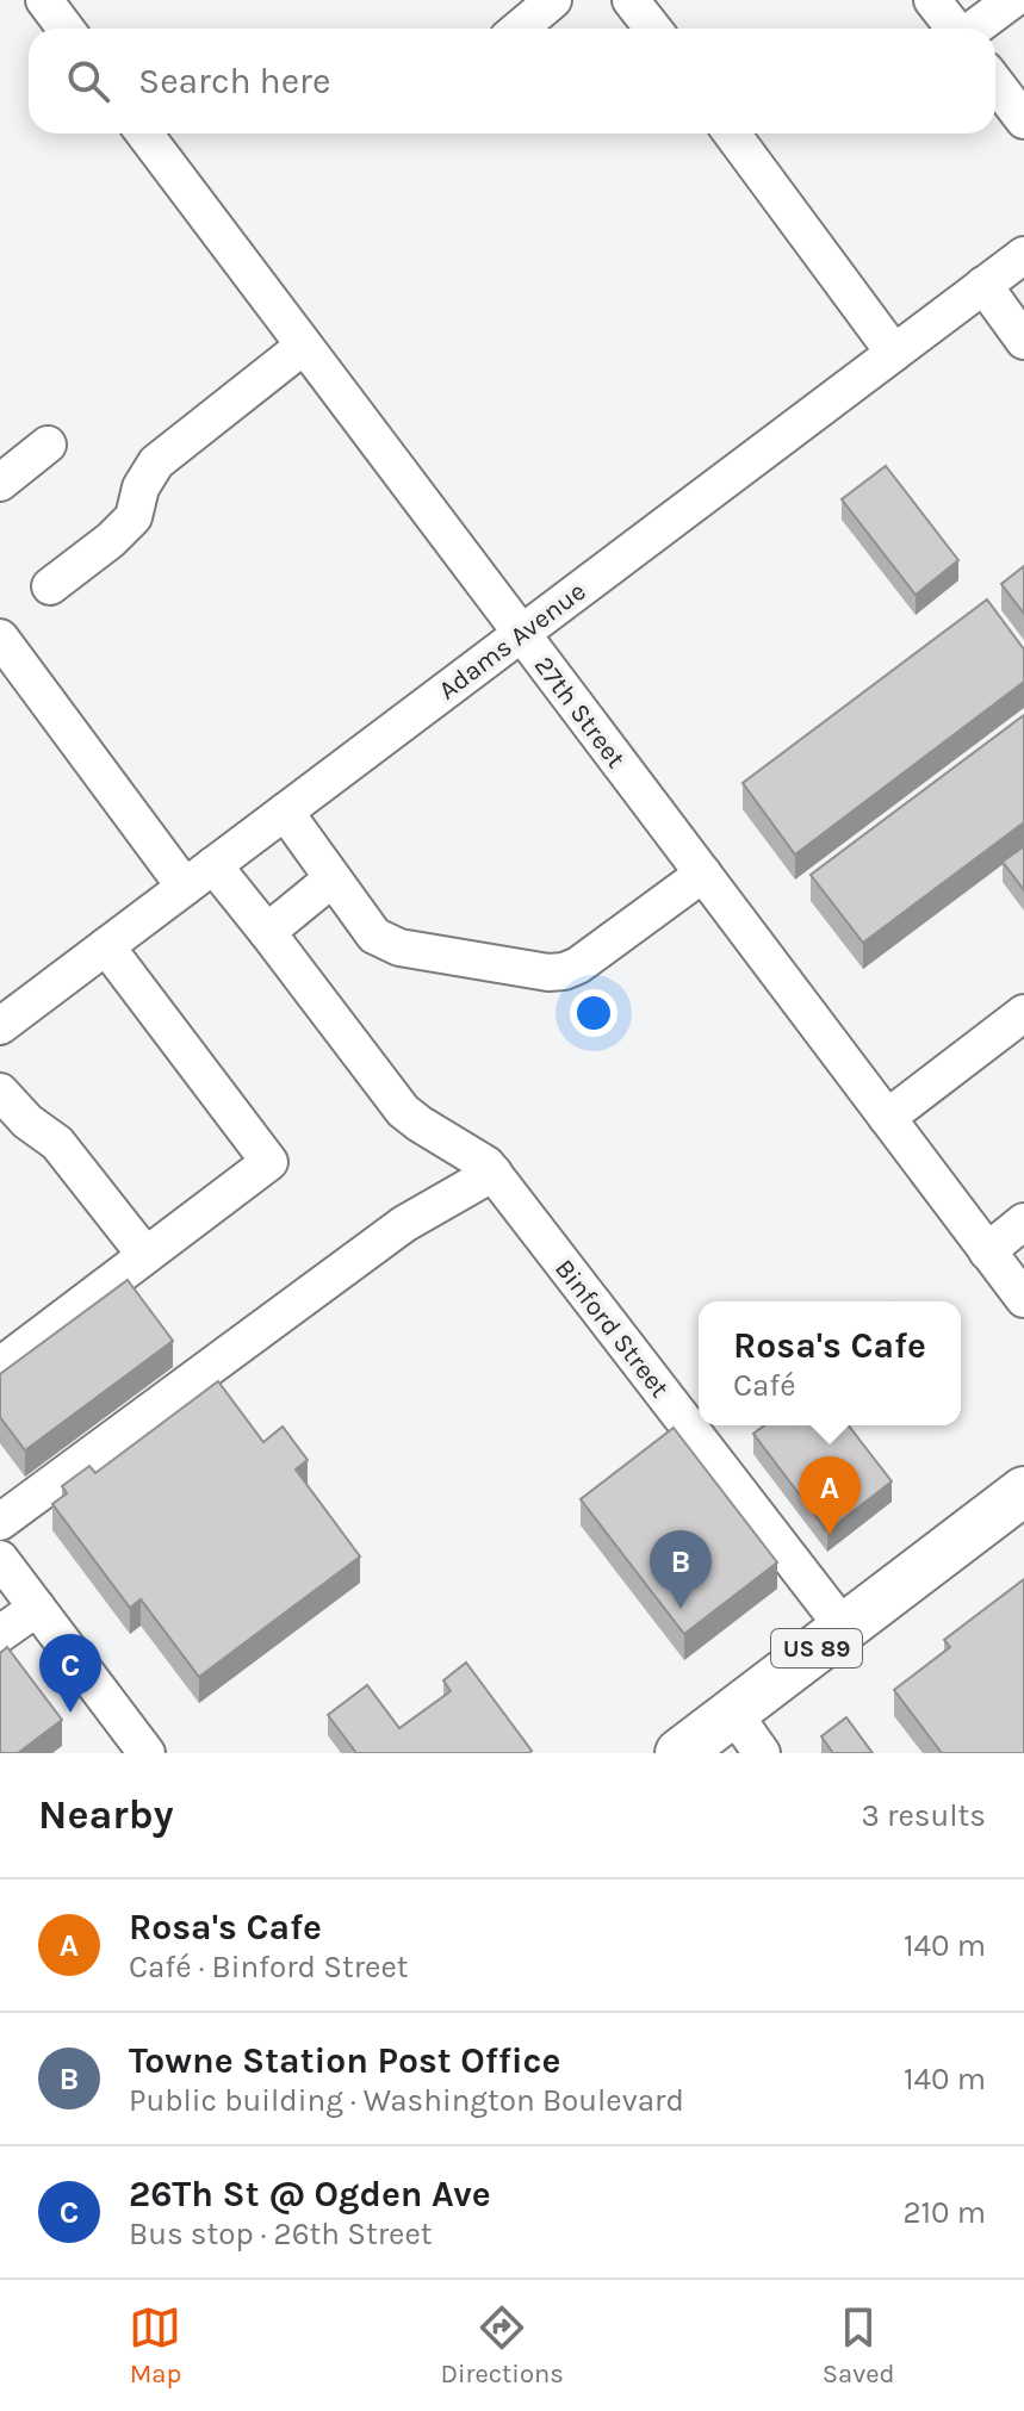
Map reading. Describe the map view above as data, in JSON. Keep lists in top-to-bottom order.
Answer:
{
  "streets": {
    "main road": ["US 89"],
    "street": ["Adams Avenue", "27th Street", "Binford Street"]
  },
  "crossings": [
    ["Adams Avenue", "27th Street"],
    ["Binford Street", "US 89"]
  ],
  "page": {
    "search": "Search here",
    "popup": ["Rosa's Cafe", "Café"],
    "pins": ["A", "B", "C"],
    "heading": ["Nearby", "3 results"],
    "list": [
      {
        "mark": "A",
        "name": "Rosa's Cafe",
        "note": "Café · Binford Street",
        "value": "140 m"
      },
      {
        "mark": "B",
        "name": "Towne Station Post Office",
        "note": "Public building · Washington Boulevard",
        "value": "140 m"
      },
      {
        "mark": "C",
        "name": "26Th St @ Ogden Ave",
        "note": "Bus stop · 26th Street",
        "value": "210 m"
      }
    ],
    "nav": ["Map", "Directions", "Saved"]
  }
}
